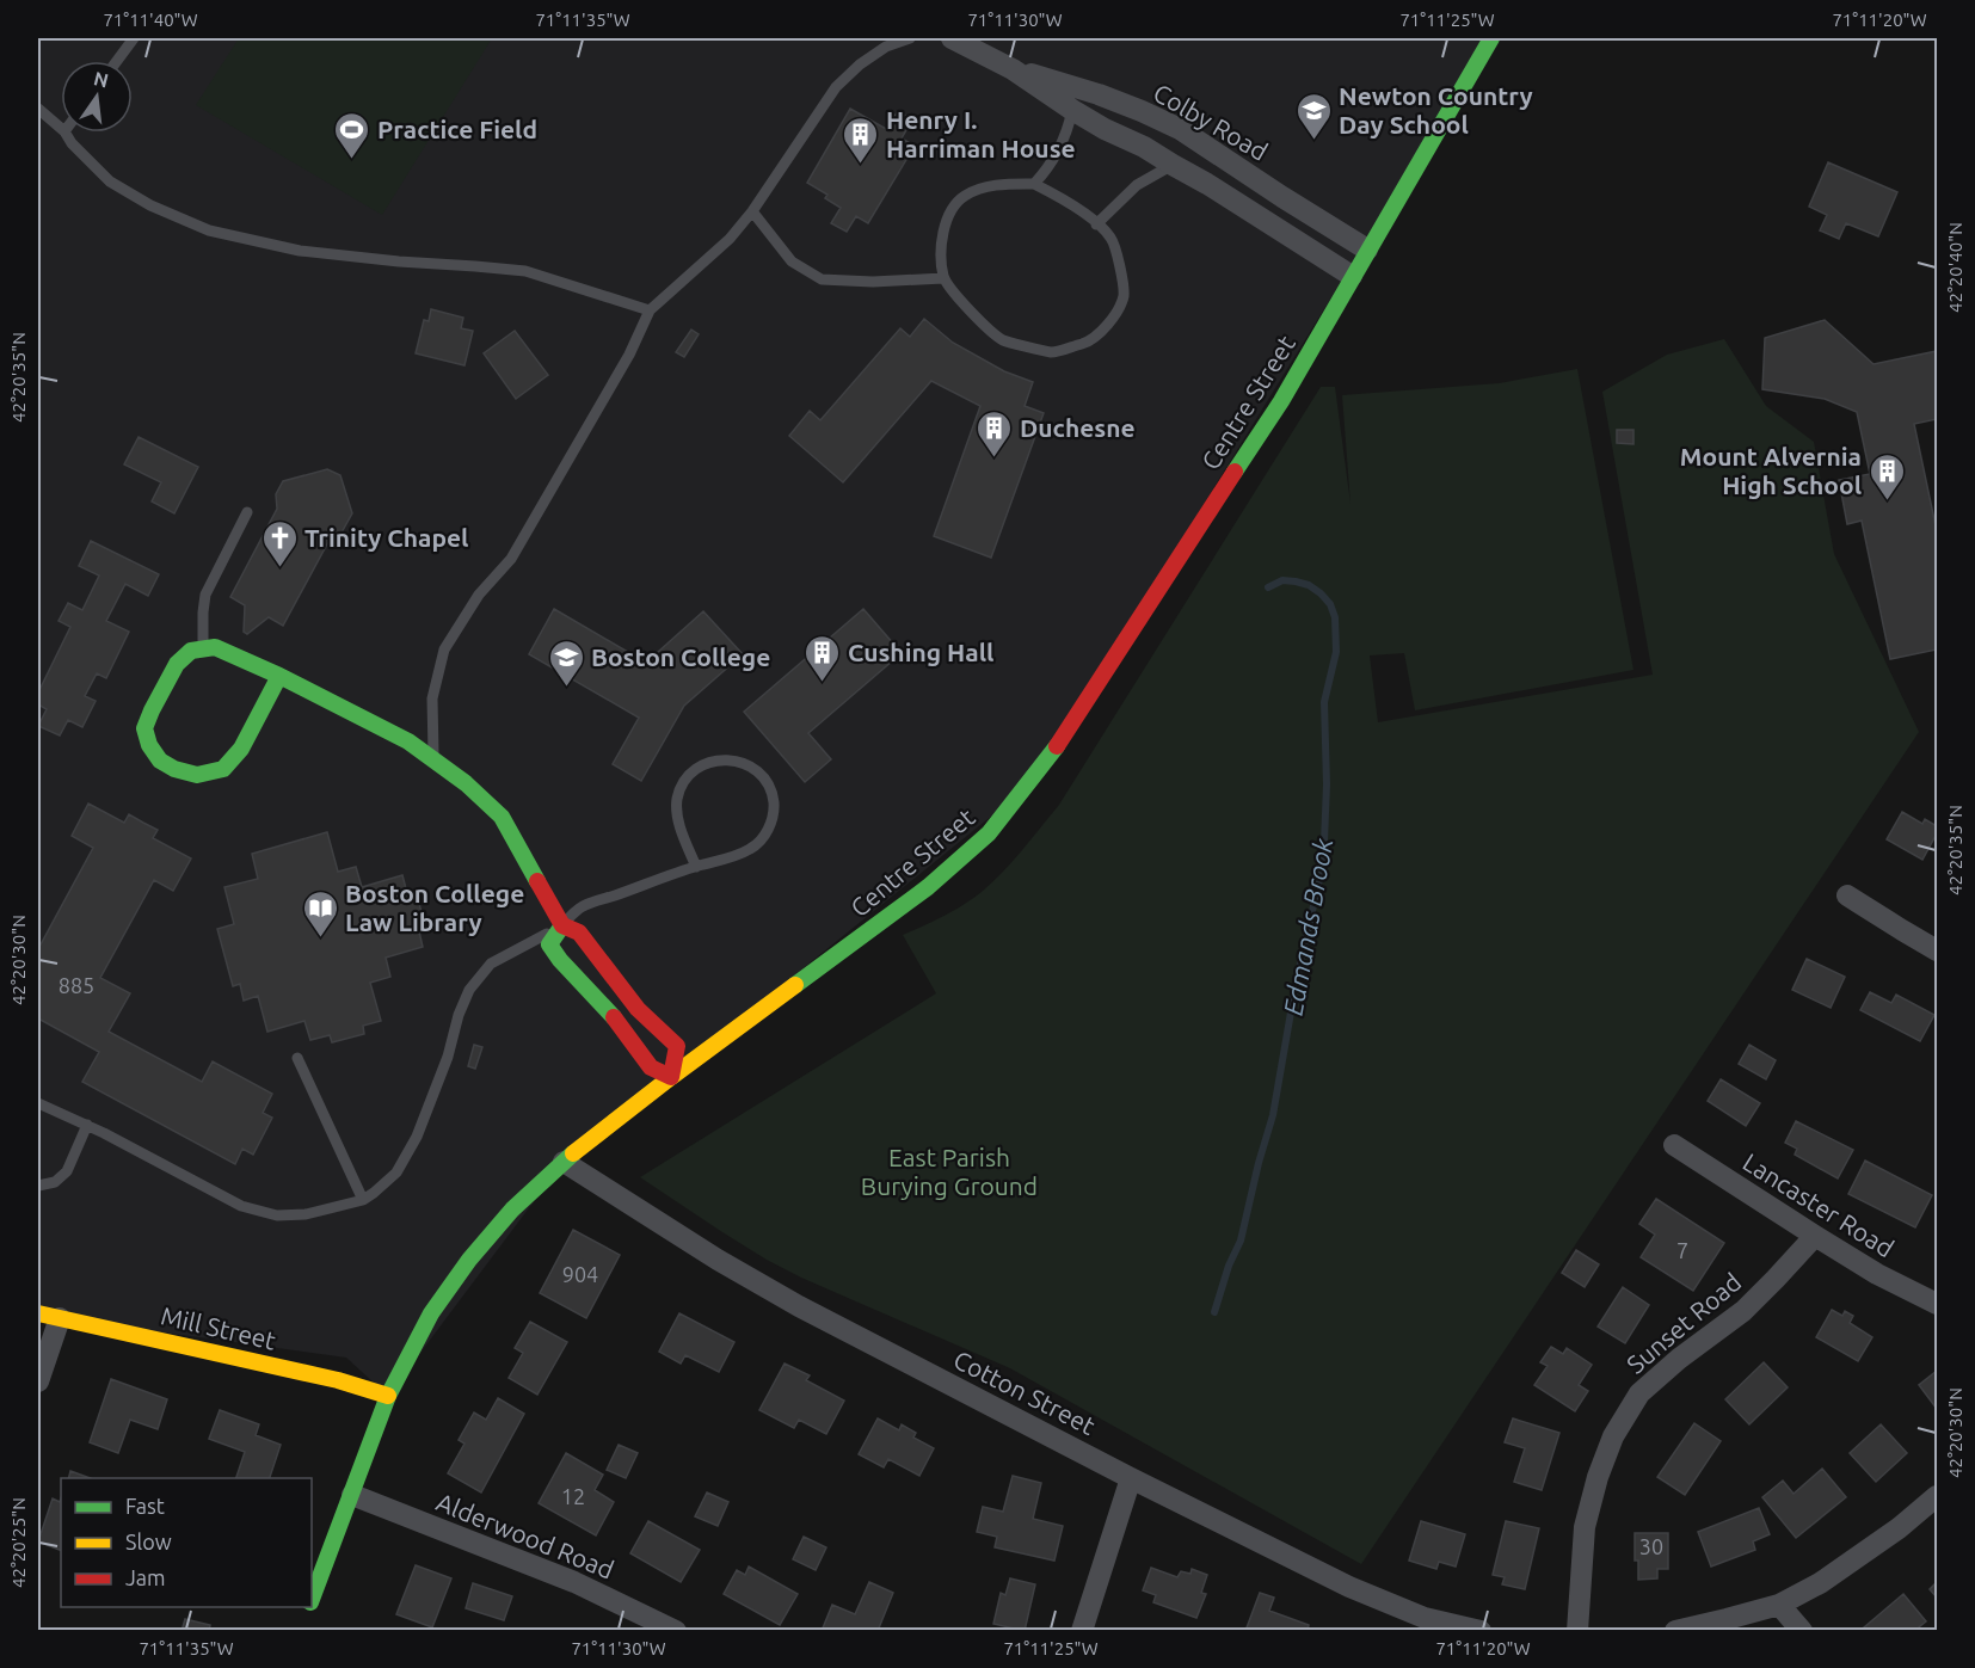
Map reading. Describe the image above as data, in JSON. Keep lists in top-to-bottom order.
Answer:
{
  "streets": {
    "main road": ["Centre Street", "Mill Street"],
    "street": [
      "Colby Road",
      "Lancaster Road",
      "Sunset Road",
      "Cotton Street",
      "Alderwood Road"
    ]
  },
  "crossings": [
    ["Colby Road", "Centre Street"],
    ["Centre Street", "Mill Street"],
    ["Centre Street", "Cotton Street"],
    ["Centre Street", "Alderwood Road"],
    ["Lancaster Road", "Sunset Road"]
  ],
  "water": ["Edmands Brook"],
  "parks": ["East Parish Burying Ground"],
  "places": {
    "school or university": ["Newton Country Day School", "Boston College"],
    "sports": ["Practice Field"],
    "building": [
      "Henry I. Harriman House",
      "Duchesne",
      "Mount Alvernia High School",
      "Cushing Hall"
    ],
    "church": ["Trinity Chapel"],
    "library": ["Boston College Law Library"]
  },
  "house_numbers": [
    "885",
    "7",
    "904",
    "12",
    "30"
  ],
  "legend": ["Fast", "Slow", "Jam"],
  "north": "top",
  "coordinates": [
    "71°11'40\"W",
    "71°11'35\"W",
    "71°11'30\"W",
    "71°11'25\"W",
    "71°11'20\"W",
    "42°20'40\"N",
    "42°20'35\"N",
    "42°20'30\"N",
    "42°20'25\"N"
  ]
}
